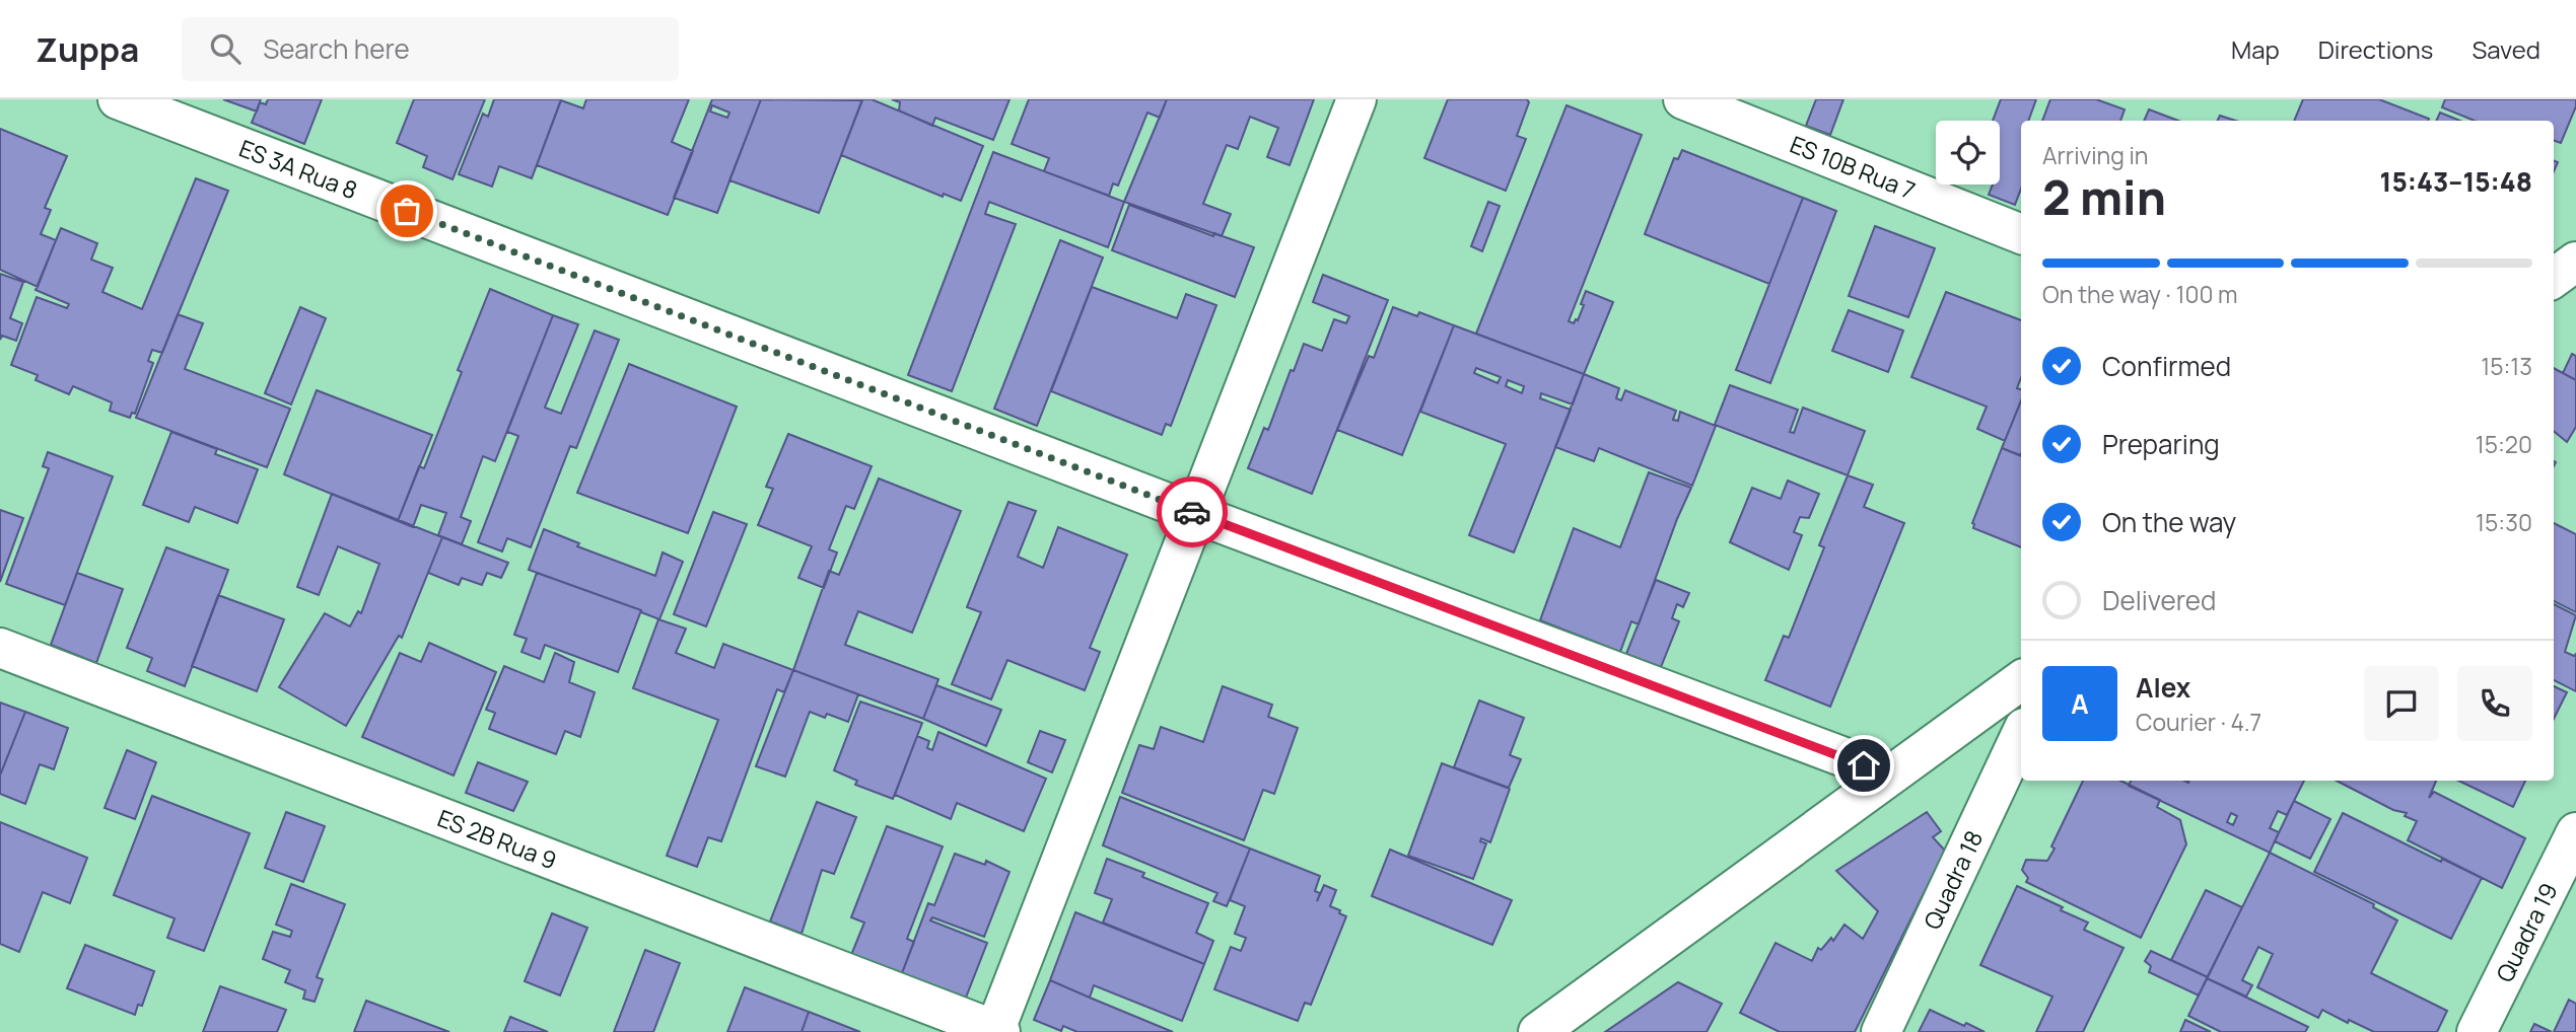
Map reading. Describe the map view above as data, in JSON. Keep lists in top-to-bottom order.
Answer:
{
  "streets": {
    "street": [
      "ES 10B Rua 7",
      "ES 3A Rua 8",
      "ES 2B Rua 9",
      "Quadra 18",
      "Quadra 19"
    ]
  },
  "page": {
    "header": "Zuppa",
    "search": "Search here",
    "nav": ["Map", "Directions", "Saved"],
    "heading": ["2 min", "Arriving in", "15:43–15:48"],
    "panel": ["Alex", "Courier · 4.7"],
    "bar": "On the way · 100 m",
    "list": [
      ["Confirmed", "15:13"],
      ["Preparing", "15:20"],
      ["On the way", "15:30"],
      "Delivered"
    ],
    "round": "A"
  }
}
